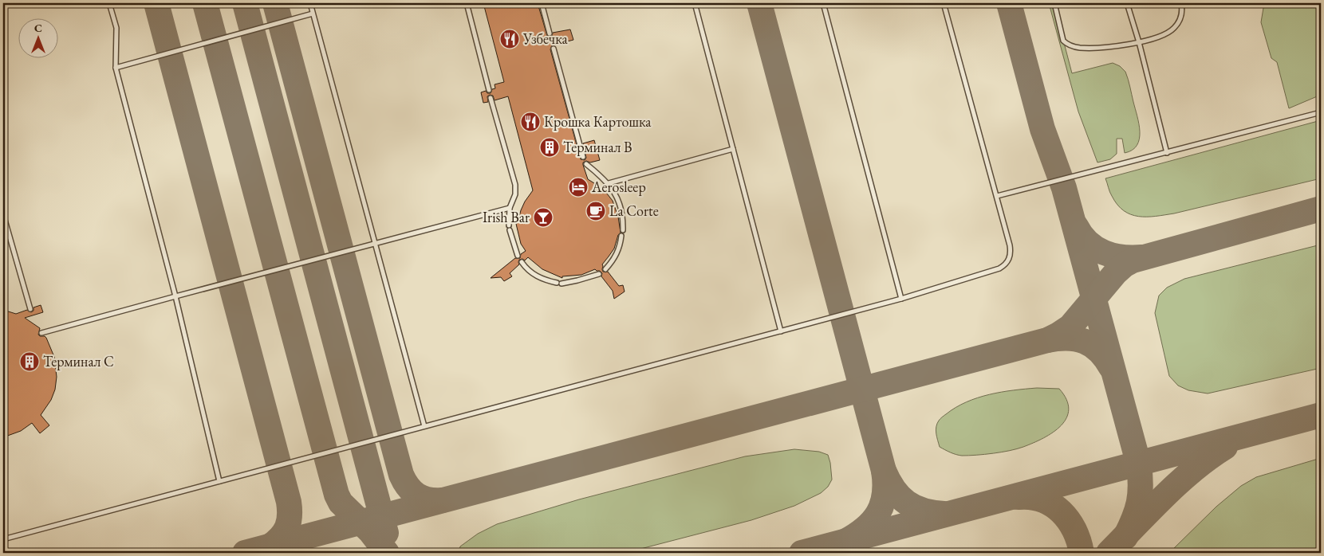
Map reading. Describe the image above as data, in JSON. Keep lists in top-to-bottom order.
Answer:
{
  "places": {
    "restaurant": ["Узбечка", "Крошка Картошка"],
    "building": ["Терминал B", "Терминал C"],
    "hotel": ["Aerosleep"],
    "cafe": ["La Corte"],
    "bar": ["Irish Bar"]
  },
  "north": "top"
}
